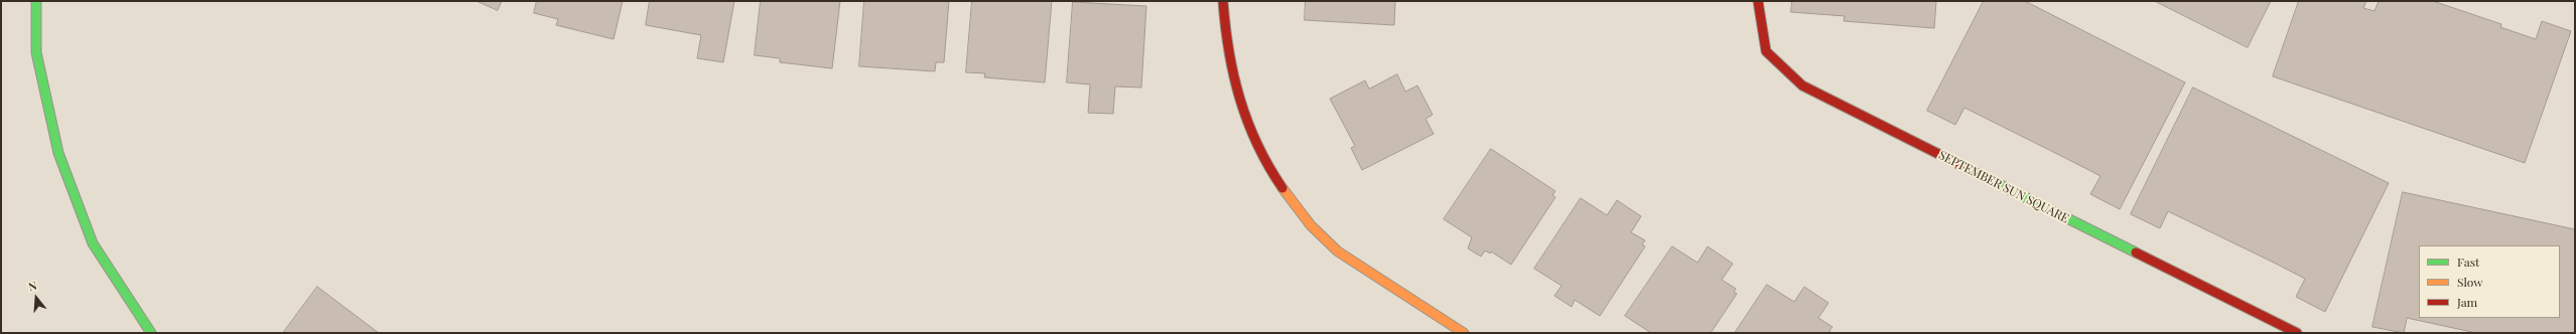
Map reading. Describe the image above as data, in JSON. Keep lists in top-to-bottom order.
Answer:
{
  "streets": {
    "street": ["SEPTEMBER SUN SQUARE"]
  },
  "legend": ["Fast", "Slow", "Jam"],
  "north": "top"
}
